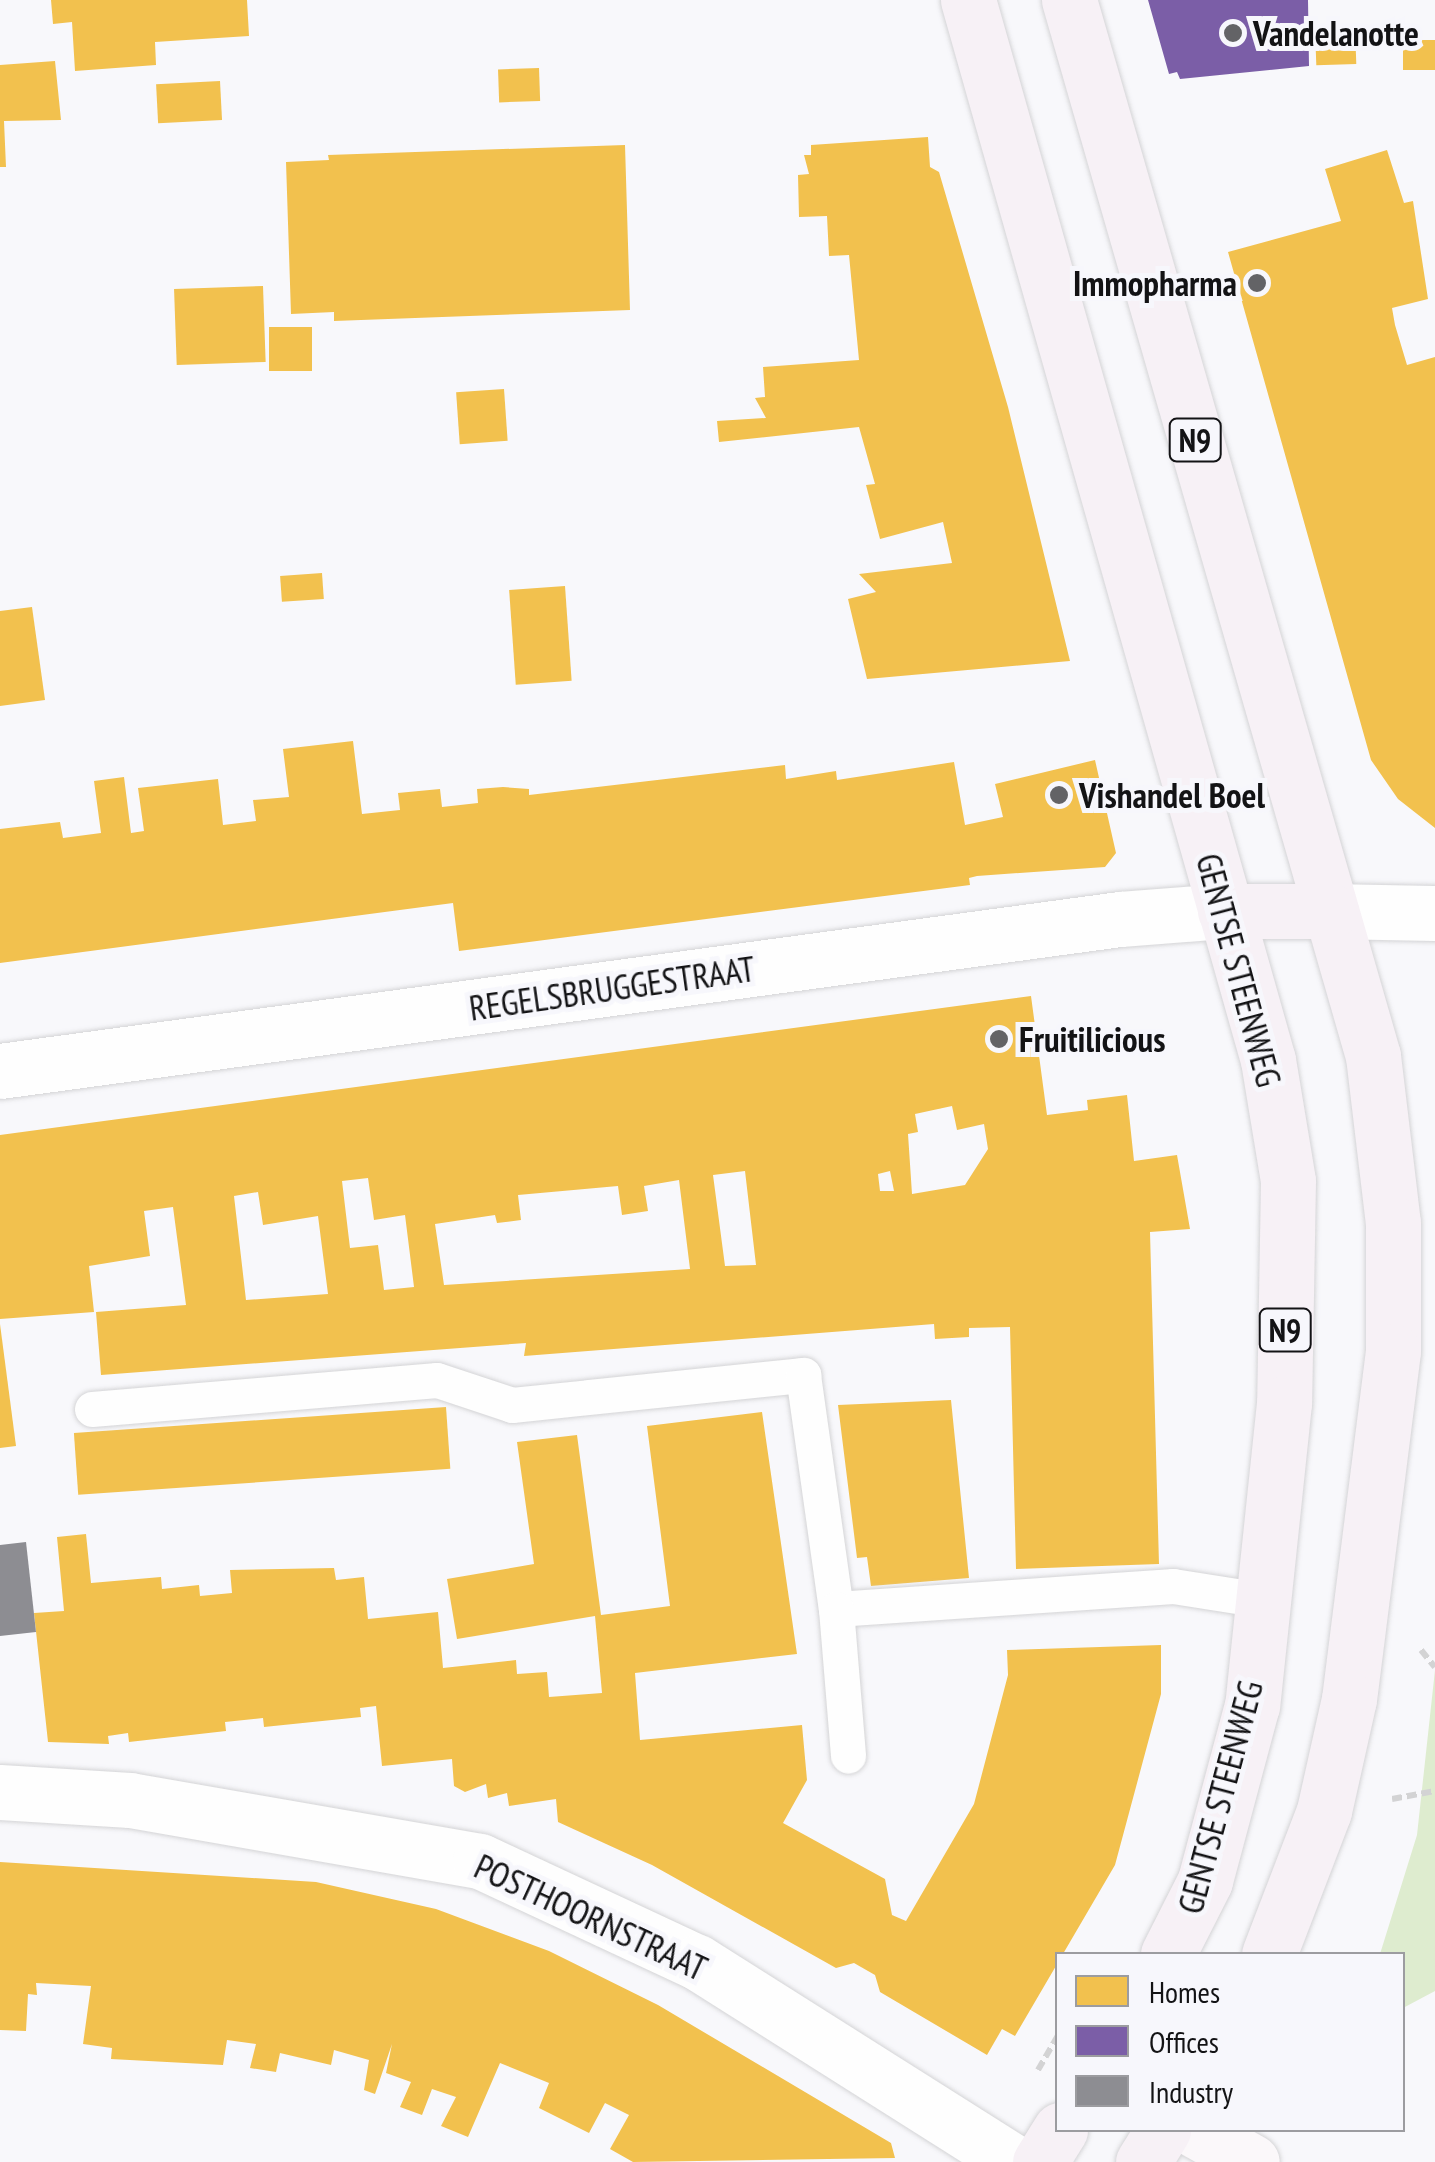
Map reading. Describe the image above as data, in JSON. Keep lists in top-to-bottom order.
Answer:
{
  "streets": {
    "main road": ["N9", "GENTSE STEENWEG"],
    "street": ["REGELSBRUGGESTRAAT", "POSTHOORNSTRAAT"]
  },
  "crossings": [
    ["GENTSE STEENWEG", "REGELSBRUGGESTRAAT"]
  ],
  "places": [
    "Vandelanotte",
    "Immopharma",
    "Vishandel Boel",
    "Fruitilicious"
  ],
  "legend": ["Homes", "Offices", "Industry"]
}
